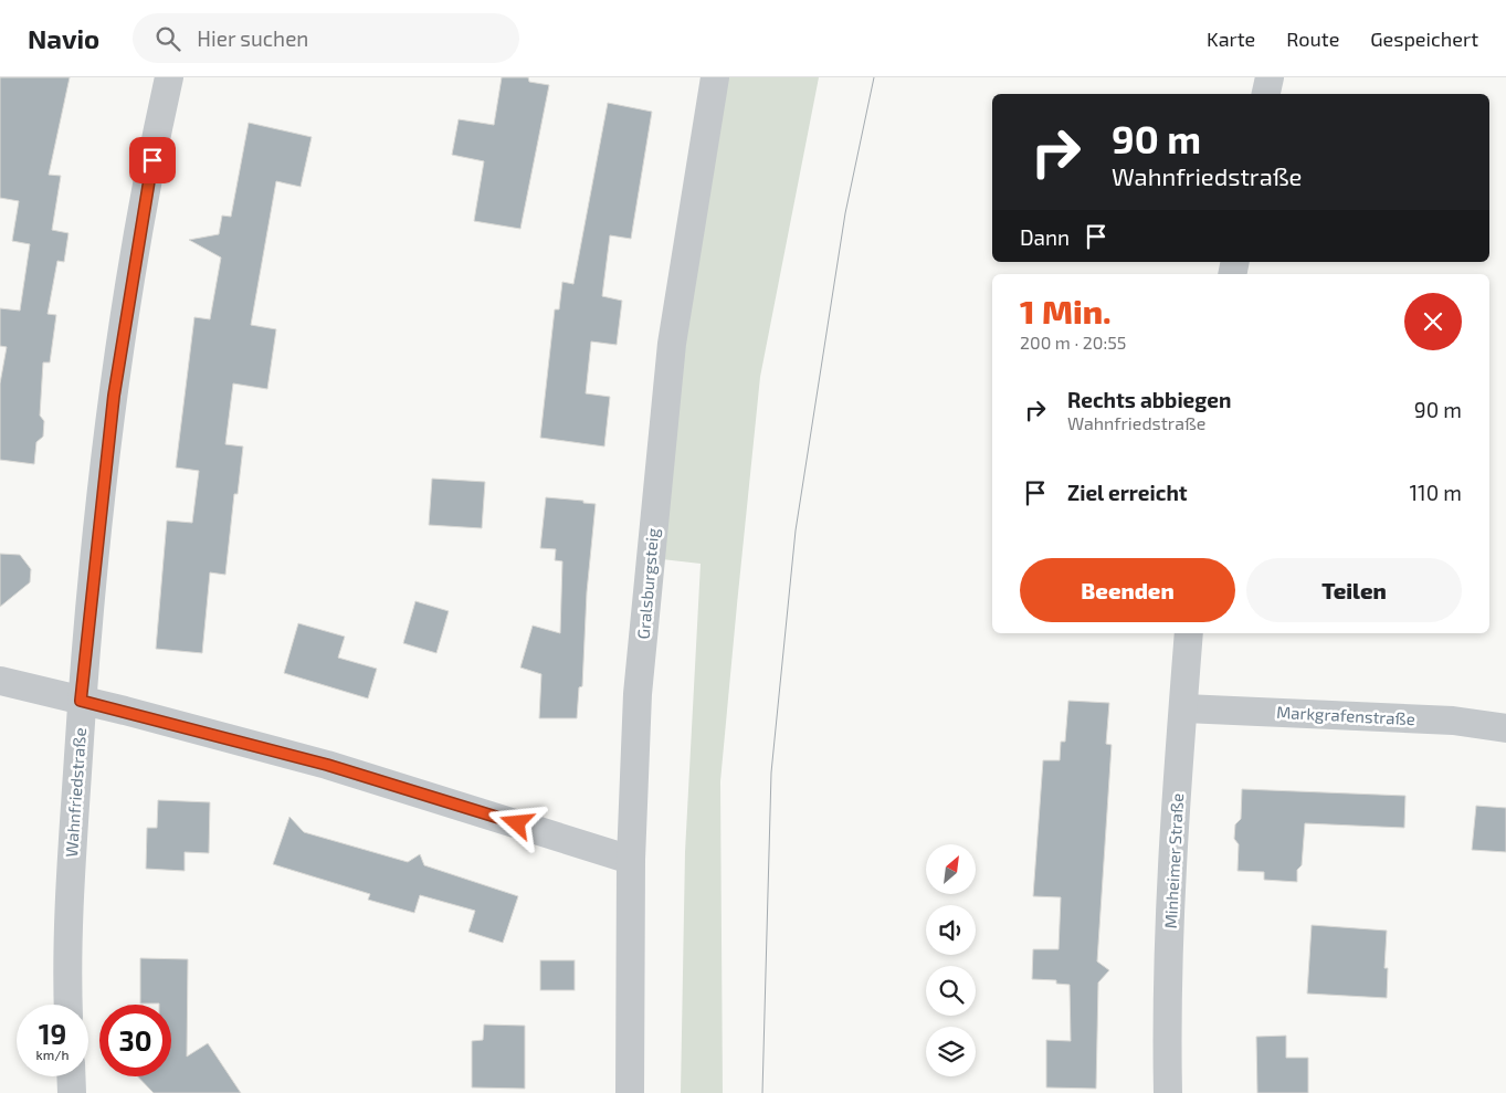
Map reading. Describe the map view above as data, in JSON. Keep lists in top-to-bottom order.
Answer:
{
  "streets": {
    "street": [
      "Gralsburgsteig",
      "Markgrafenstraße",
      "Wahnfriedstraße",
      "Minheimer Straße"
    ]
  },
  "crossings": [
    ["Markgrafenstraße", "Minheimer Straße"]
  ],
  "north": "top right",
  "page": {
    "header": "Navio",
    "search": "Hier suchen",
    "nav": ["Karte", "Route", "Gespeichert"],
    "turn": ["90 m", "Wahnfriedstraße"],
    "then": "Dann",
    "heading": ["1 Min.", "200 m · 20:55"],
    "list": [
      {
        "name": "Rechts abbiegen",
        "note": "Wahnfriedstraße",
        "value": "90 m"
      },
      {
        "name": "Ziel erreicht",
        "value": "110 m"
      }
    ],
    "buttons": ["Beenden", "Teilen"],
    "speed": "19 km/h",
    "limit": "30"
  }
}
